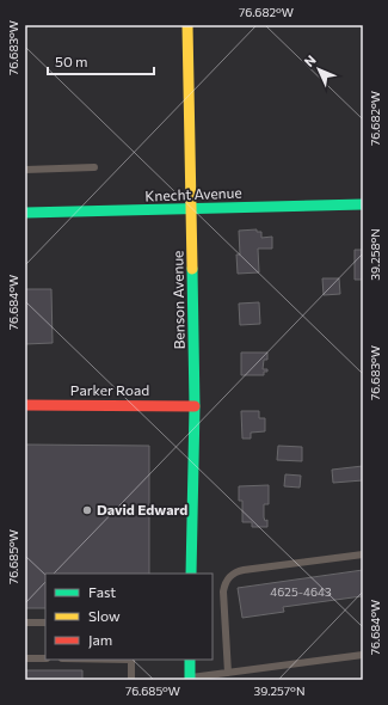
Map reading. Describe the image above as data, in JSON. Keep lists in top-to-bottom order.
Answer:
{
  "streets": {
    "street": ["Knecht Avenue", "Benson Avenue", "Parker Road"]
  },
  "crossings": [
    ["Knecht Avenue", "Benson Avenue"],
    ["Benson Avenue", "Parker Road"]
  ],
  "places": ["David Edward"],
  "house_numbers": ["4625-4643"],
  "legend": ["Fast", "Slow", "Jam"],
  "scale_bar": "50 m",
  "north": "top left",
  "coordinates": [
    "76.682°W",
    "76.683°W",
    "39.258°N",
    "76.684°W",
    "76.685°W",
    "39.257°N"
  ]
}
